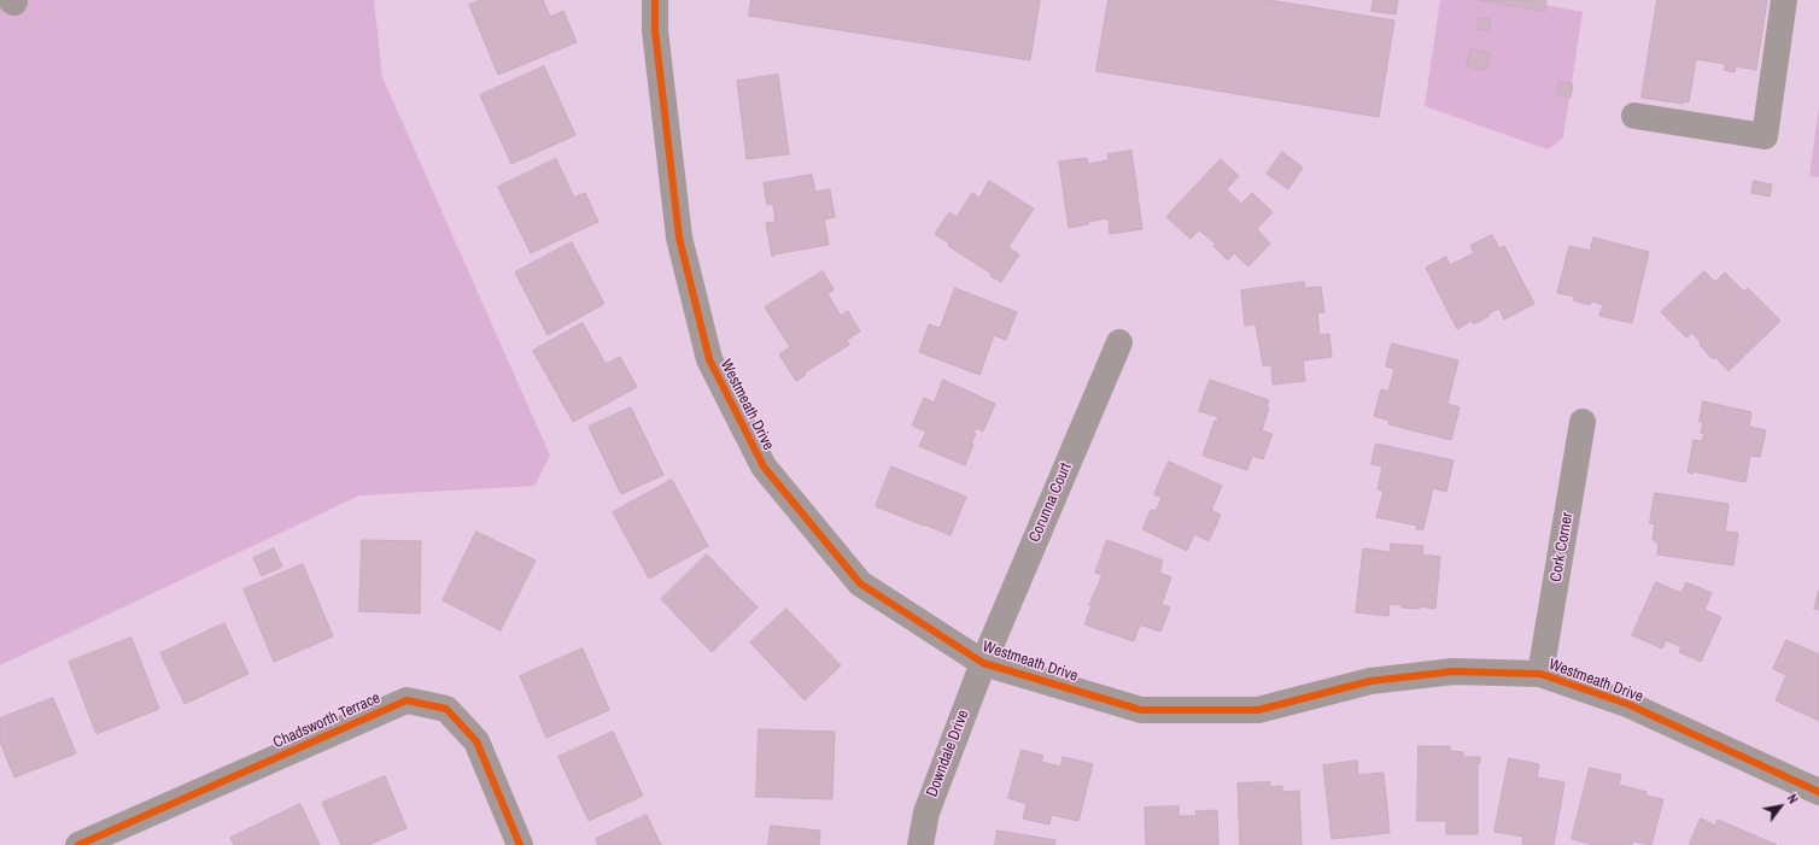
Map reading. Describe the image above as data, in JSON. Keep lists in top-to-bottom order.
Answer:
{
  "streets": {
    "street": [
      "Westmeath Drive",
      "Corunna Court",
      "Cork Corner",
      "Chadsworth Terrace",
      "Downdale Drive"
    ]
  },
  "crossings": [
    ["Westmeath Drive", "Corunna Court"],
    ["Westmeath Drive", "Cork Corner"],
    ["Westmeath Drive", "Downdale Drive"],
    ["Corunna Court", "Downdale Drive"]
  ],
  "north": "top right"
}
